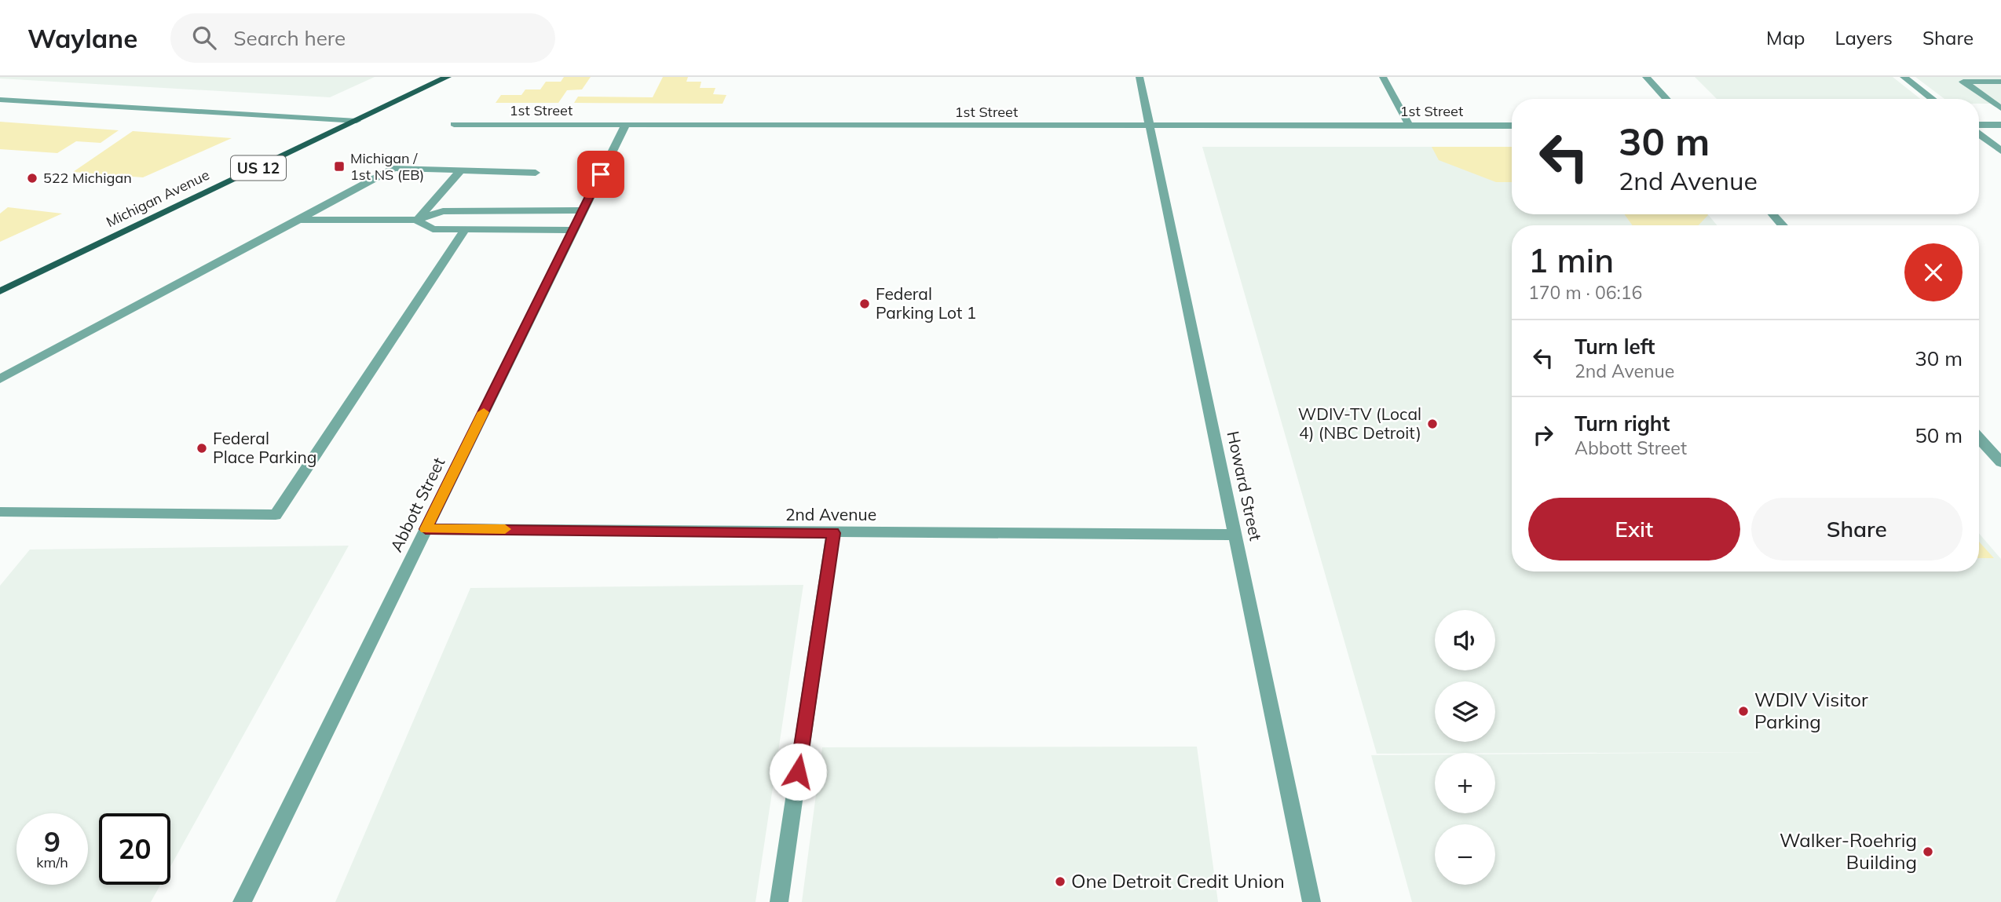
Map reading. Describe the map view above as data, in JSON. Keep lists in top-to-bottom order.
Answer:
{
  "streets": {
    "main road": ["US 12", "Michigan Avenue"],
    "street": [
      "1st Street",
      "Howard Street",
      "Abbott Street",
      "2nd Avenue"
    ]
  },
  "crossings": [
    ["1st Street", "Howard Street"],
    ["1st Street", "Abbott Street"],
    ["Howard Street", "2nd Avenue"],
    ["Abbott Street", "2nd Avenue"]
  ],
  "places": {
    "transit": ["Michigan / 1st NS (EB)"],
    "other": [
      "522 Michigan",
      "Federal Parking Lot 1",
      "WDIV-TV (Local 4) (NBC Detroit)",
      "Federal Place Parking",
      "WDIV Visitor Parking",
      "Walker-Roehrig Building",
      "One Detroit Credit Union"
    ]
  },
  "page": {
    "header": "Waylane",
    "search": "Search here",
    "nav": ["Map", "Layers", "Share"],
    "turn": ["30 m", "2nd Avenue"],
    "heading": ["1 min", "170 m · 06:16"],
    "list": [
      {
        "name": "Turn left",
        "note": "2nd Avenue",
        "value": "30 m"
      },
      {
        "name": "Turn right",
        "note": "Abbott Street",
        "value": "50 m"
      }
    ],
    "buttons": ["Exit", "Share"],
    "map_buttons": ["+", "−"],
    "speed": "9 km/h",
    "limit": "20"
  }
}
